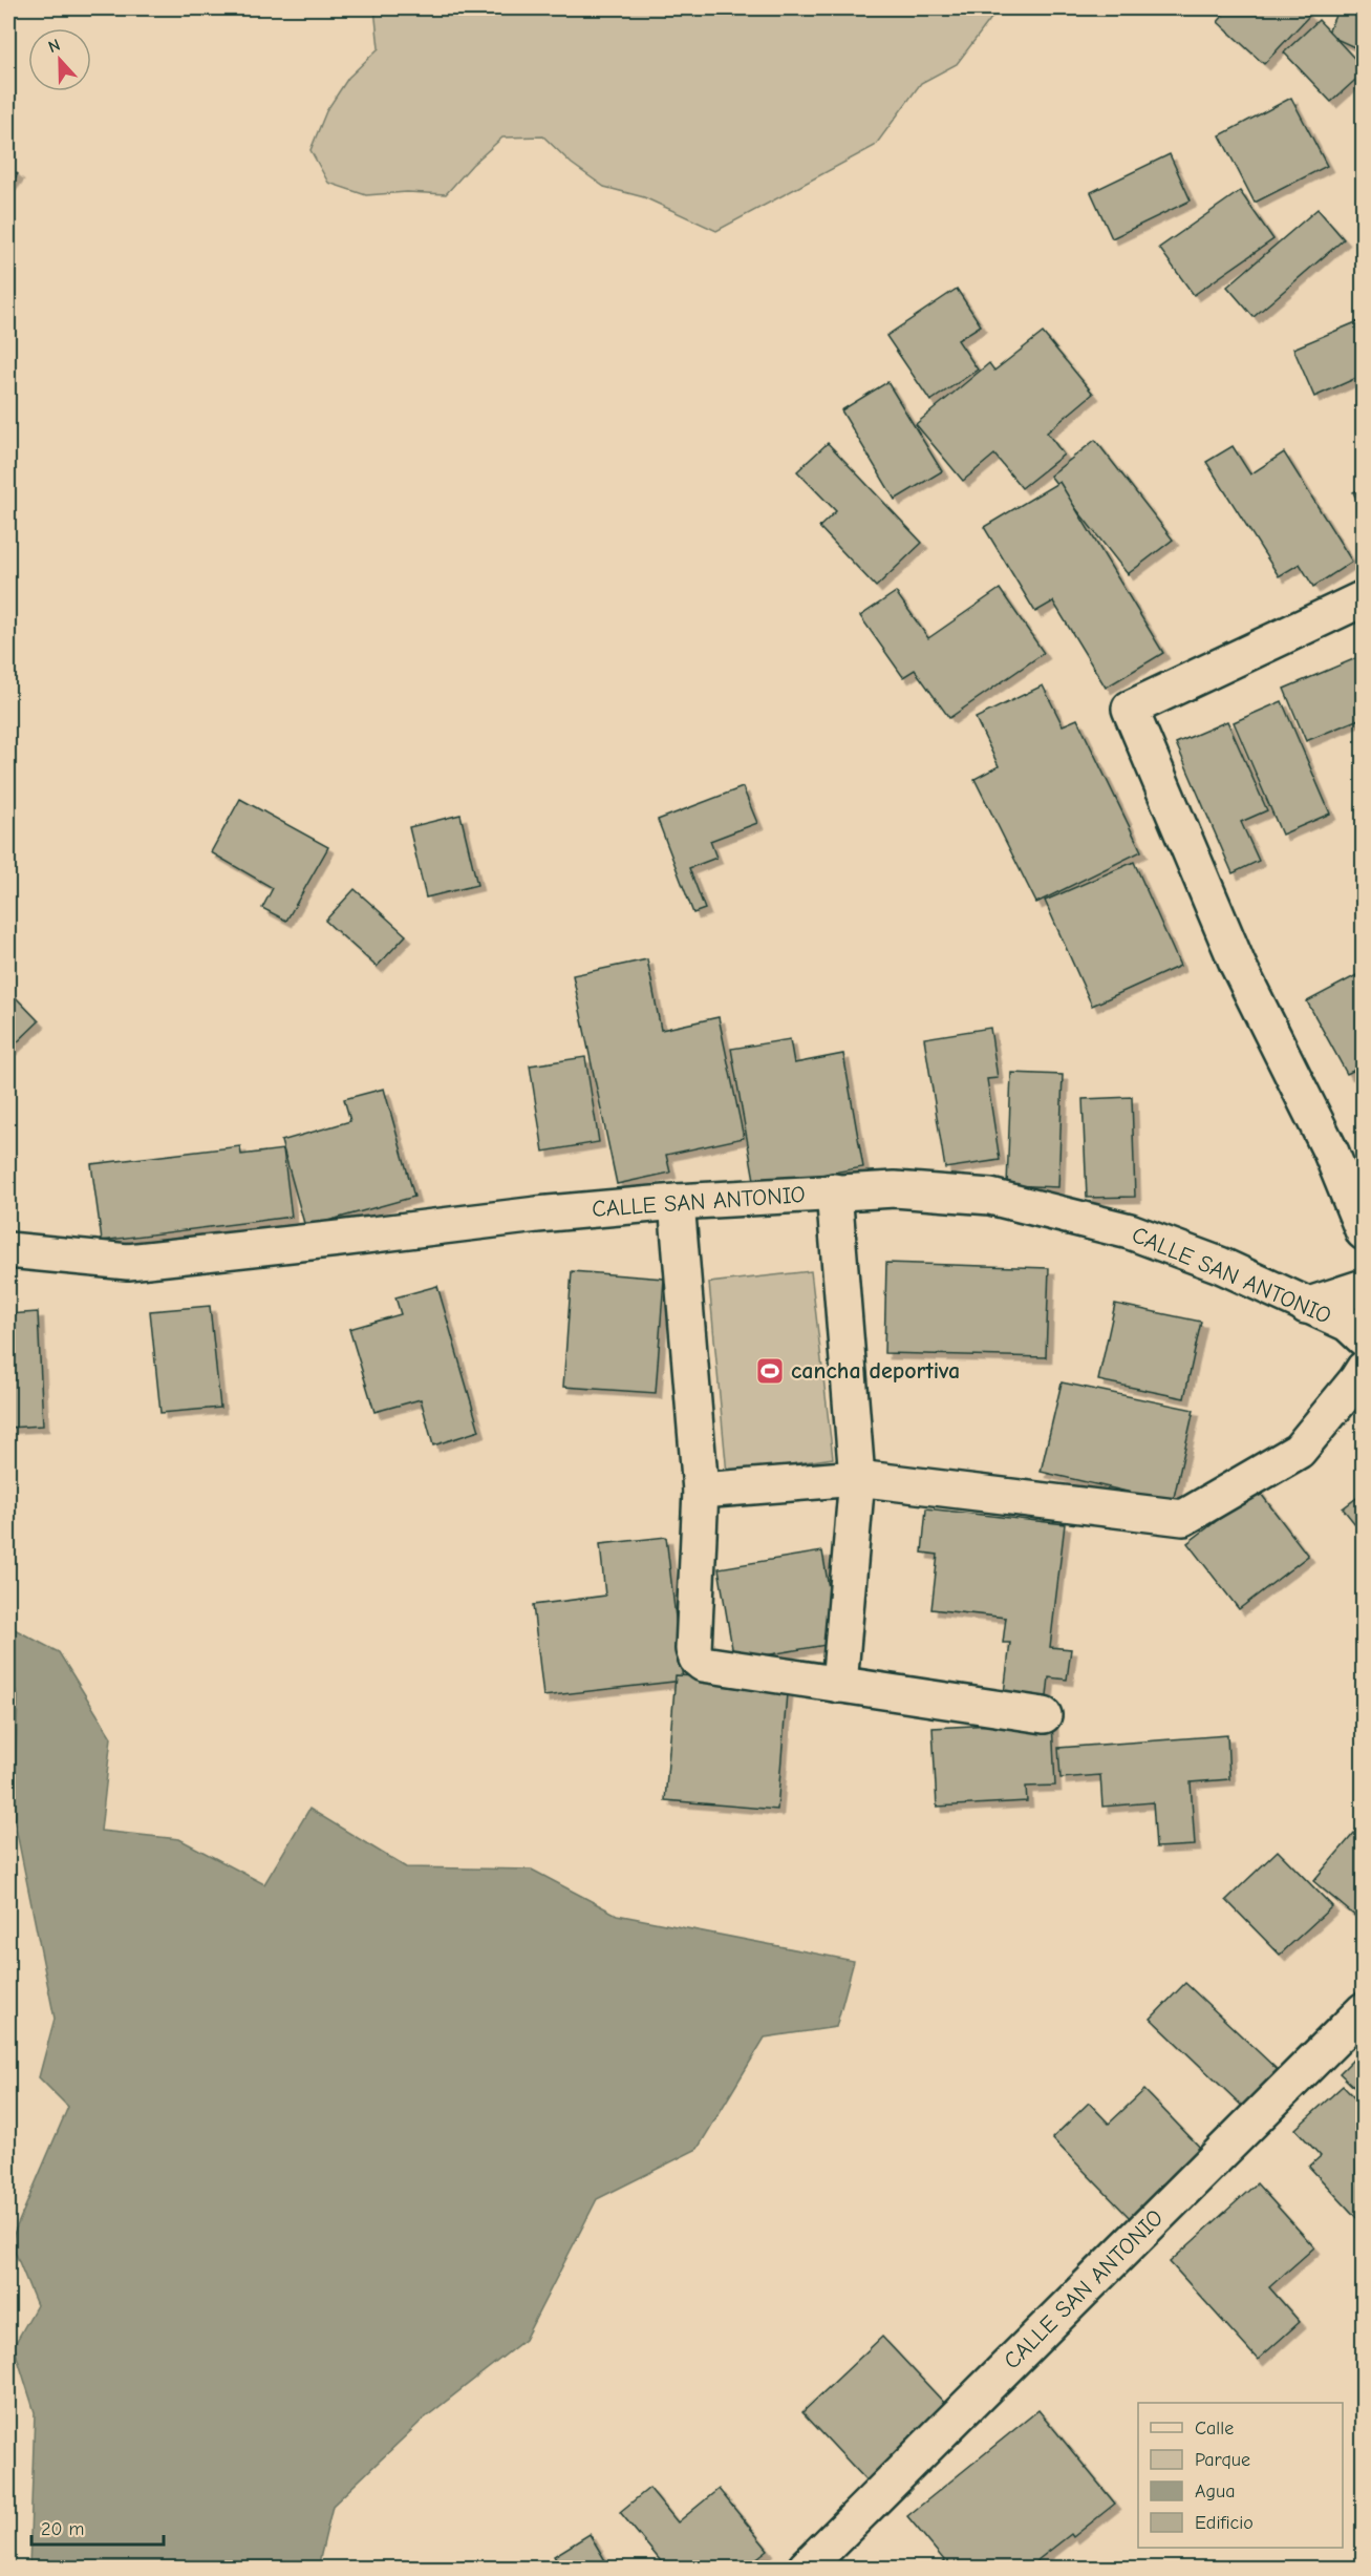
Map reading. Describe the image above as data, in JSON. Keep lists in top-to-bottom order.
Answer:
{
  "streets": {
    "street": ["CALLE SAN ANTONIO"]
  },
  "places": {
    "sports": ["cancha deportiva"]
  },
  "legend": [
    "Calle",
    "Parque",
    "Agua",
    "Edificio"
  ],
  "scale_bar": "20 m",
  "north": "top"
}
